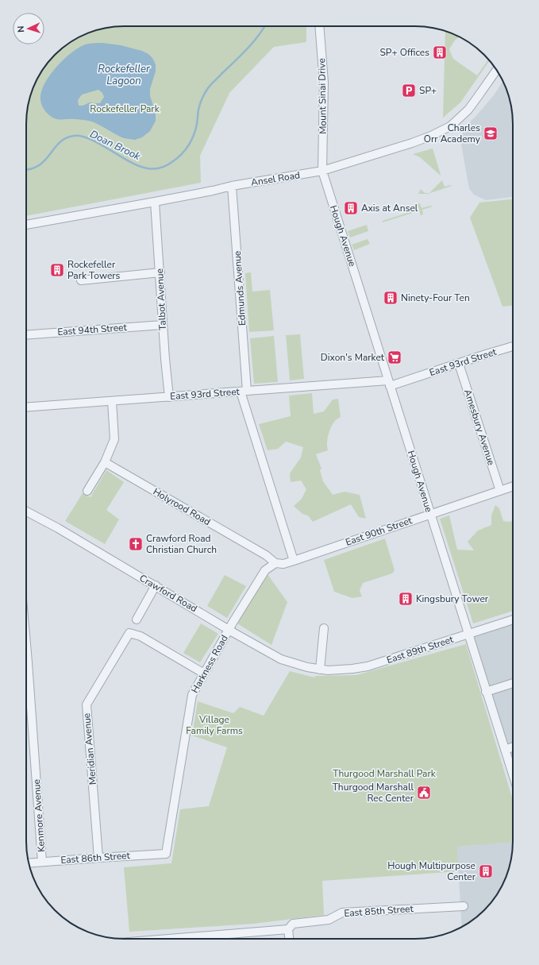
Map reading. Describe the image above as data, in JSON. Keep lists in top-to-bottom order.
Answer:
{
  "streets": {
    "street": [
      "Mount Sinai Drive",
      "Ansel Road",
      "Hough Avenue",
      "Edmunds Avenue",
      "Talbot Avenue",
      "East 94th Street",
      "East 93rd Street",
      "Amesbury Avenue",
      "Holyrood Road",
      "East 90th Street",
      "Crawford Road",
      "East 89th Street",
      "Harkness Road",
      "Meridian Avenue",
      "Kenmore Avenue",
      "East 86th Street",
      "East 85th Street"
    ]
  },
  "crossings": [
    ["Mount Sinai Drive", "Ansel Road"],
    ["Mount Sinai Drive", "Hough Avenue"],
    ["Ansel Road", "Hough Avenue"],
    ["Ansel Road", "Edmunds Avenue"],
    ["Ansel Road", "Talbot Avenue"],
    ["Hough Avenue", "East 93rd Street"],
    ["Hough Avenue", "East 90th Street"],
    ["Hough Avenue", "East 89th Street"],
    ["Edmunds Avenue", "East 93rd Street"],
    ["Edmunds Avenue", "East 90th Street"],
    ["Talbot Avenue", "East 94th Street"],
    ["Talbot Avenue", "East 93rd Street"],
    ["East 93rd Street", "Amesbury Avenue"],
    ["Amesbury Avenue", "East 90th Street"],
    ["Holyrood Road", "Harkness Road"],
    ["Crawford Road", "East 89th Street"],
    ["Crawford Road", "Harkness Road"],
    ["Harkness Road", "Meridian Avenue"],
    ["Harkness Road", "East 86th Street"],
    ["Meridian Avenue", "East 86th Street"],
    ["Kenmore Avenue", "East 86th Street"]
  ],
  "water": ["Rockefeller Lagoon", "Doan Brook"],
  "parks": ["Rockefeller Park", "Village Family Farms", "Thurgood Marshall Park"],
  "places": {
    "building": [
      "SP+ Offices",
      "Axis at Ansel",
      "Rockefeller Park Towers",
      "Ninety-Four Ten",
      "Kingsbury Tower",
      "Hough Multipurpose Center"
    ],
    "parking": ["SP+"],
    "school or university": ["Charles Orr Academy"],
    "supermarket": ["Dixon's Market"],
    "church": ["Crawford Road Christian Church"],
    "public building": ["Thurgood Marshall Rec Center"]
  },
  "north": "left"
}
